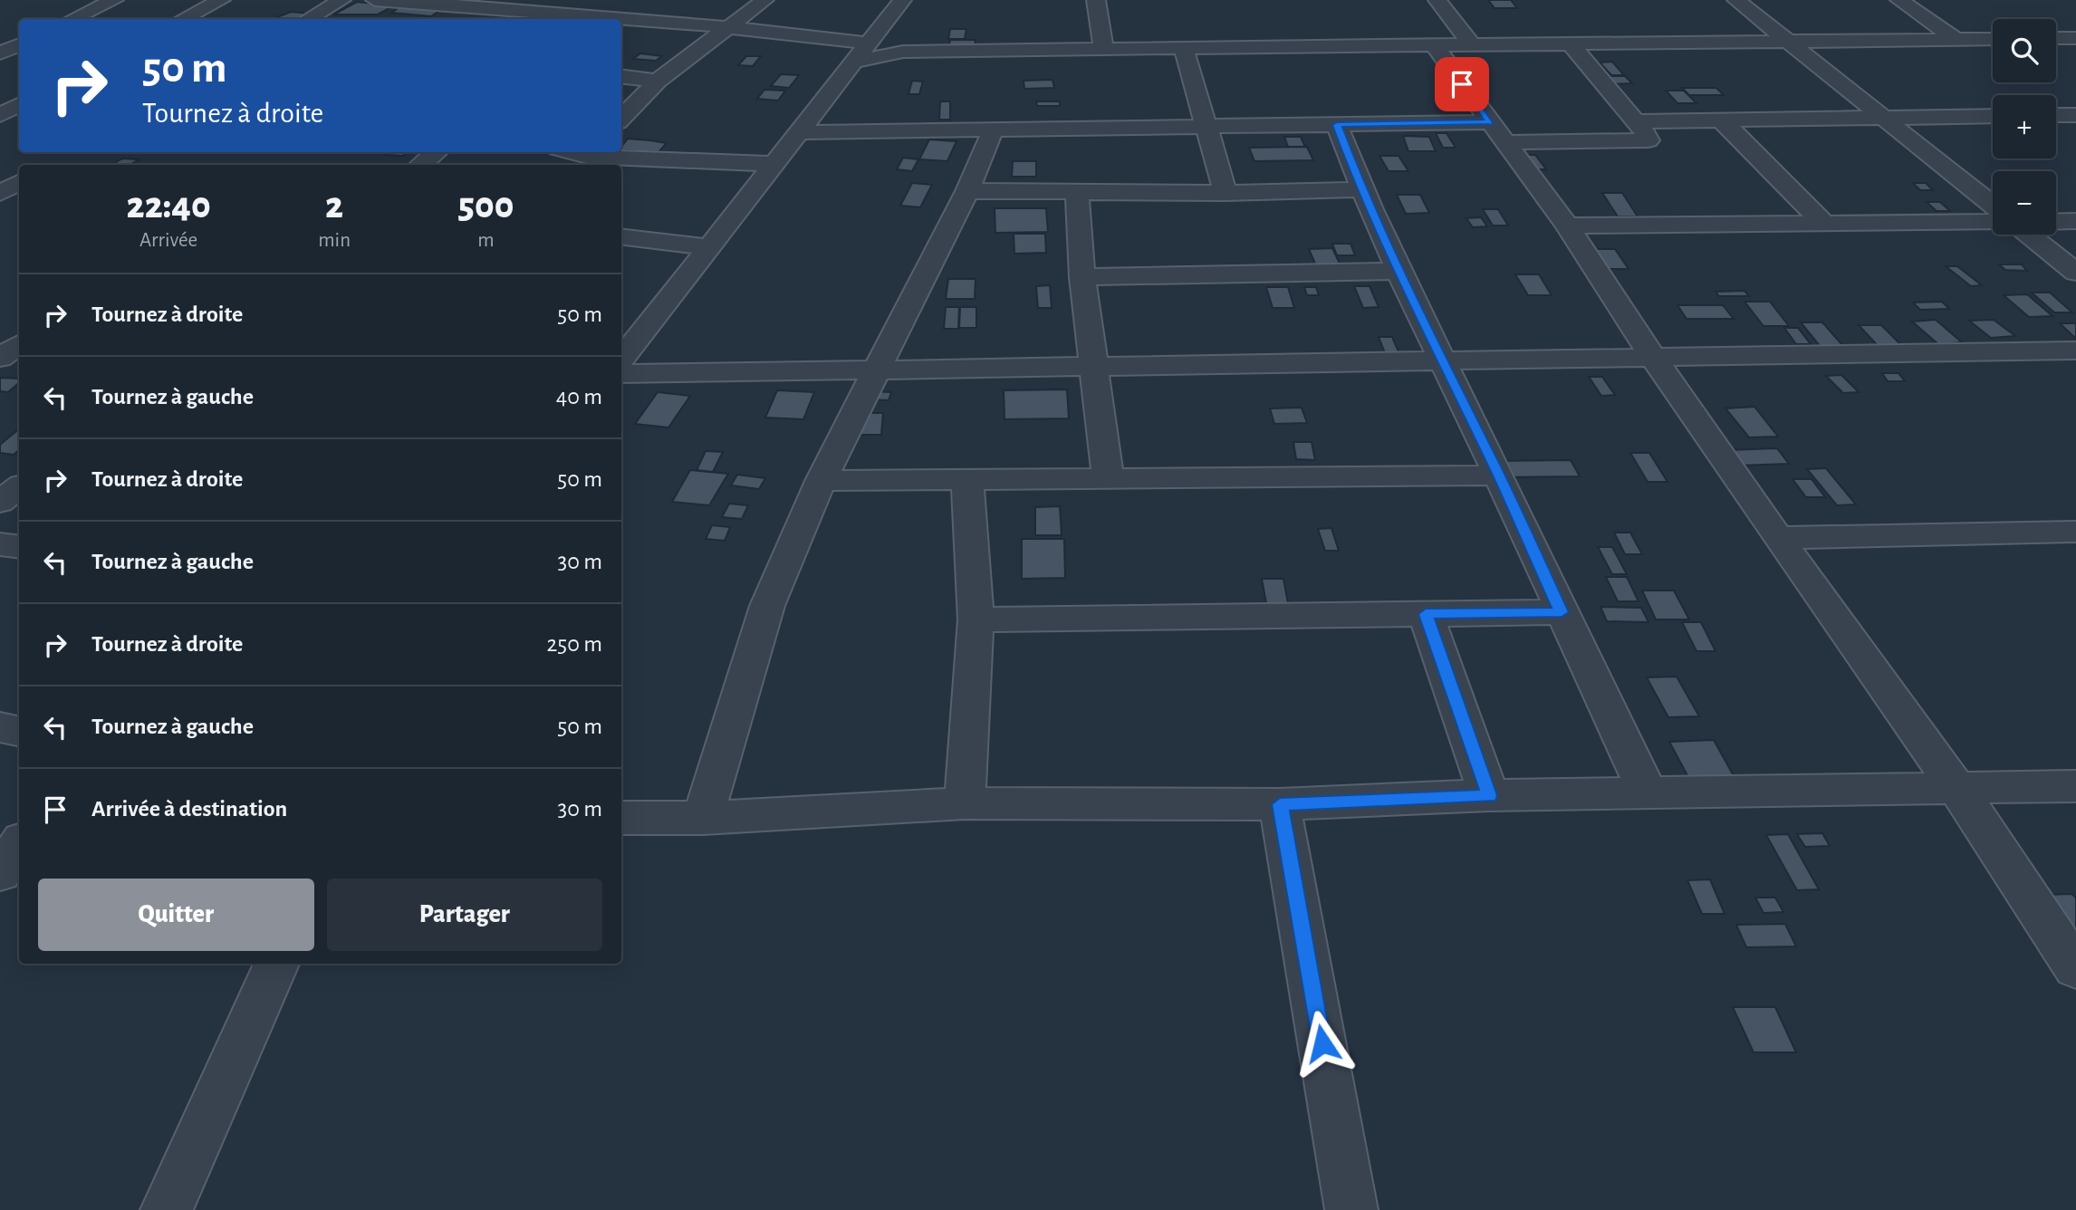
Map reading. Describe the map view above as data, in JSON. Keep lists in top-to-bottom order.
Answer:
{
  "page": {
    "map_buttons": ["+", "−"],
    "turn": ["50 m", "Tournez à droite"],
    "eta": [
      "22:40",
      "Arrivée",
      "2",
      "min",
      "500",
      "m"
    ],
    "list": [
      {
        "name": "Tournez à droite",
        "value": "50 m"
      },
      {
        "name": "Tournez à gauche",
        "value": "40 m"
      },
      {
        "name": "Tournez à droite",
        "value": "50 m"
      },
      {
        "name": "Tournez à gauche",
        "value": "30 m"
      },
      {
        "name": "Tournez à droite",
        "value": "250 m"
      },
      {
        "name": "Tournez à gauche",
        "value": "50 m"
      },
      {
        "name": "Arrivée à destination",
        "value": "30 m"
      }
    ],
    "buttons": ["Quitter", "Partager"]
  }
}
